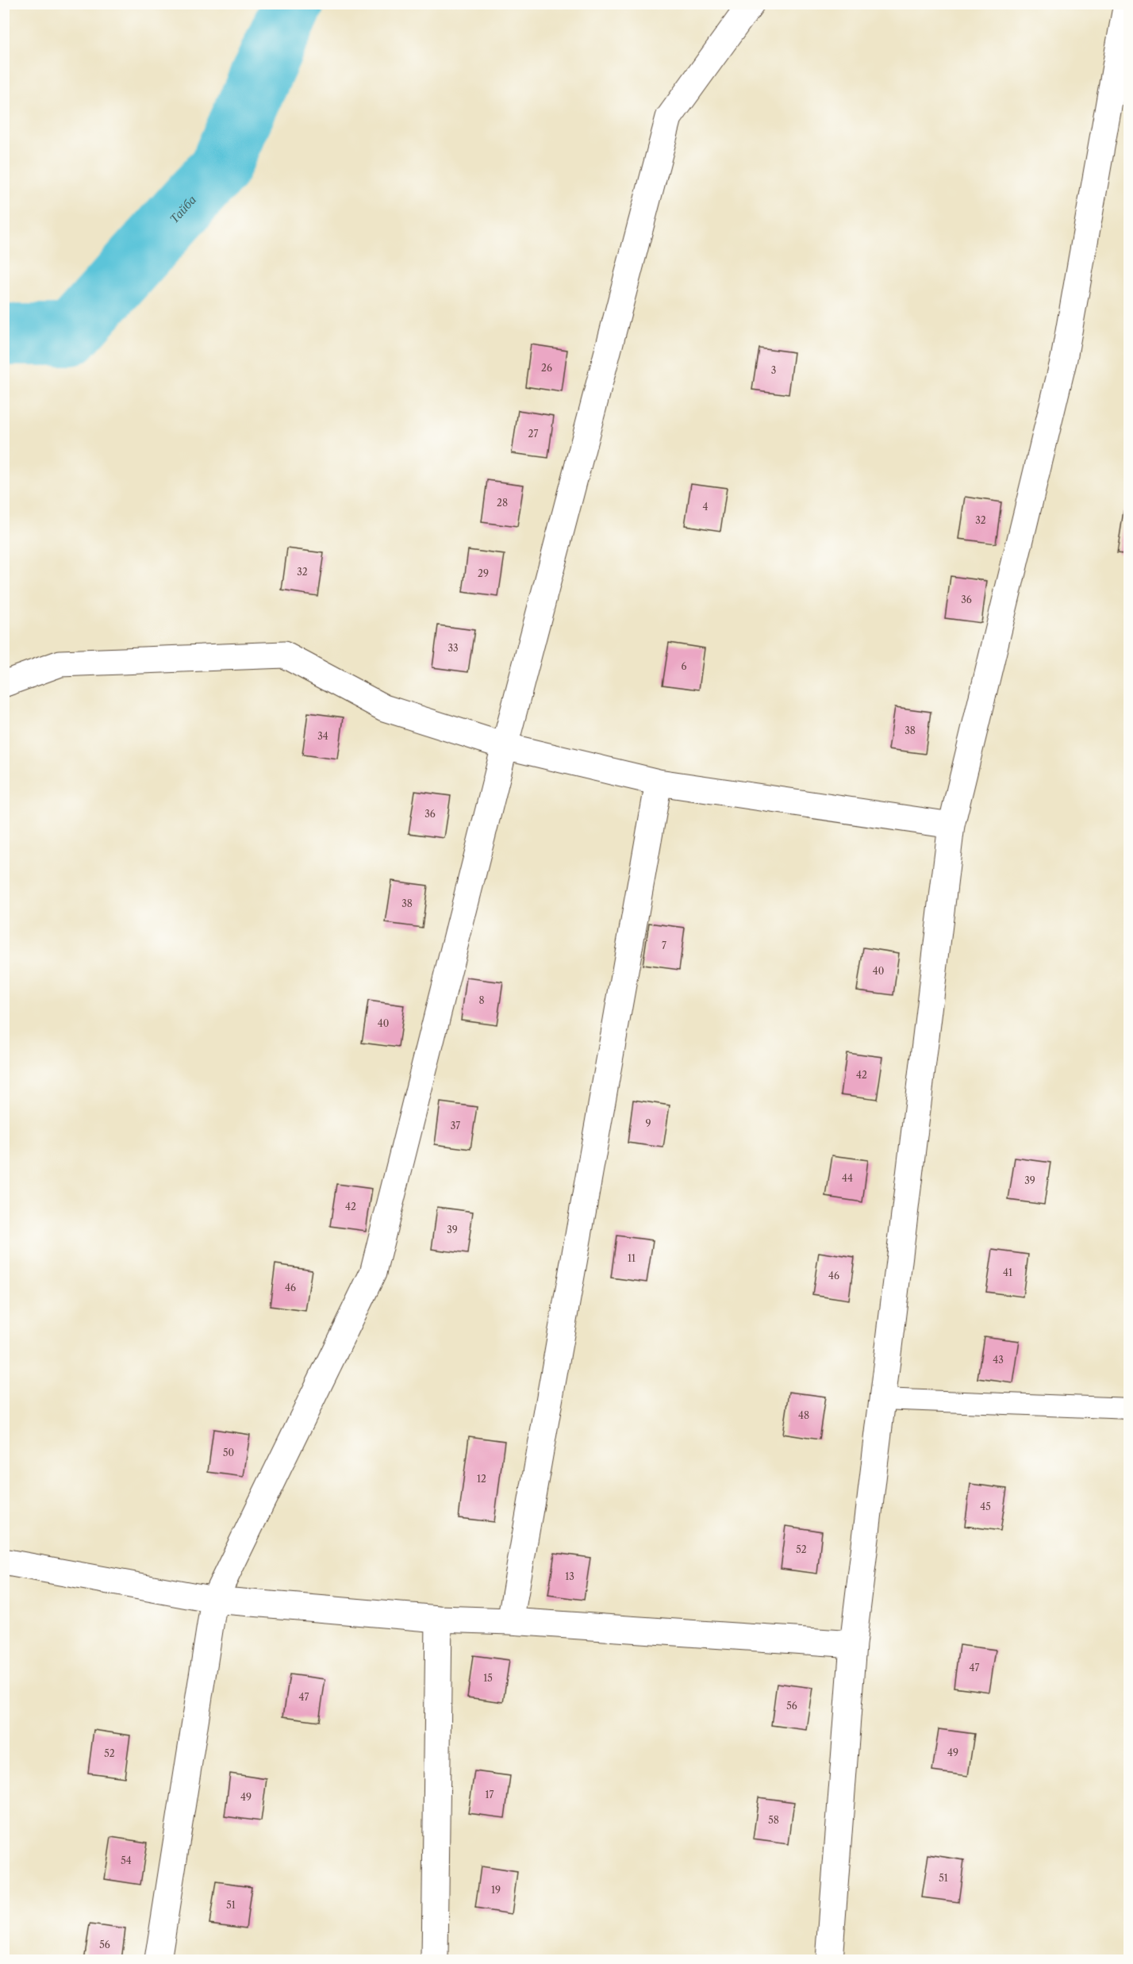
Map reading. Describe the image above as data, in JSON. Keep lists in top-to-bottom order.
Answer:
{
  "water": ["Тайба"],
  "house_numbers": [
    "26",
    "3",
    "27",
    "28",
    "4",
    "32",
    "32",
    "29",
    "36",
    "33",
    "6",
    "38",
    "34",
    "36",
    "38",
    "7",
    "40",
    "8",
    "40",
    "42",
    "9",
    "37",
    "44",
    "39",
    "42",
    "39",
    "11",
    "41",
    "46",
    "46",
    "43",
    "48",
    "50",
    "12",
    "45",
    "52",
    "13",
    "47",
    "15",
    "47",
    "56",
    "49",
    "52",
    "17",
    "49",
    "58",
    "54",
    "51",
    "19",
    "51",
    "56"
  ]
}
